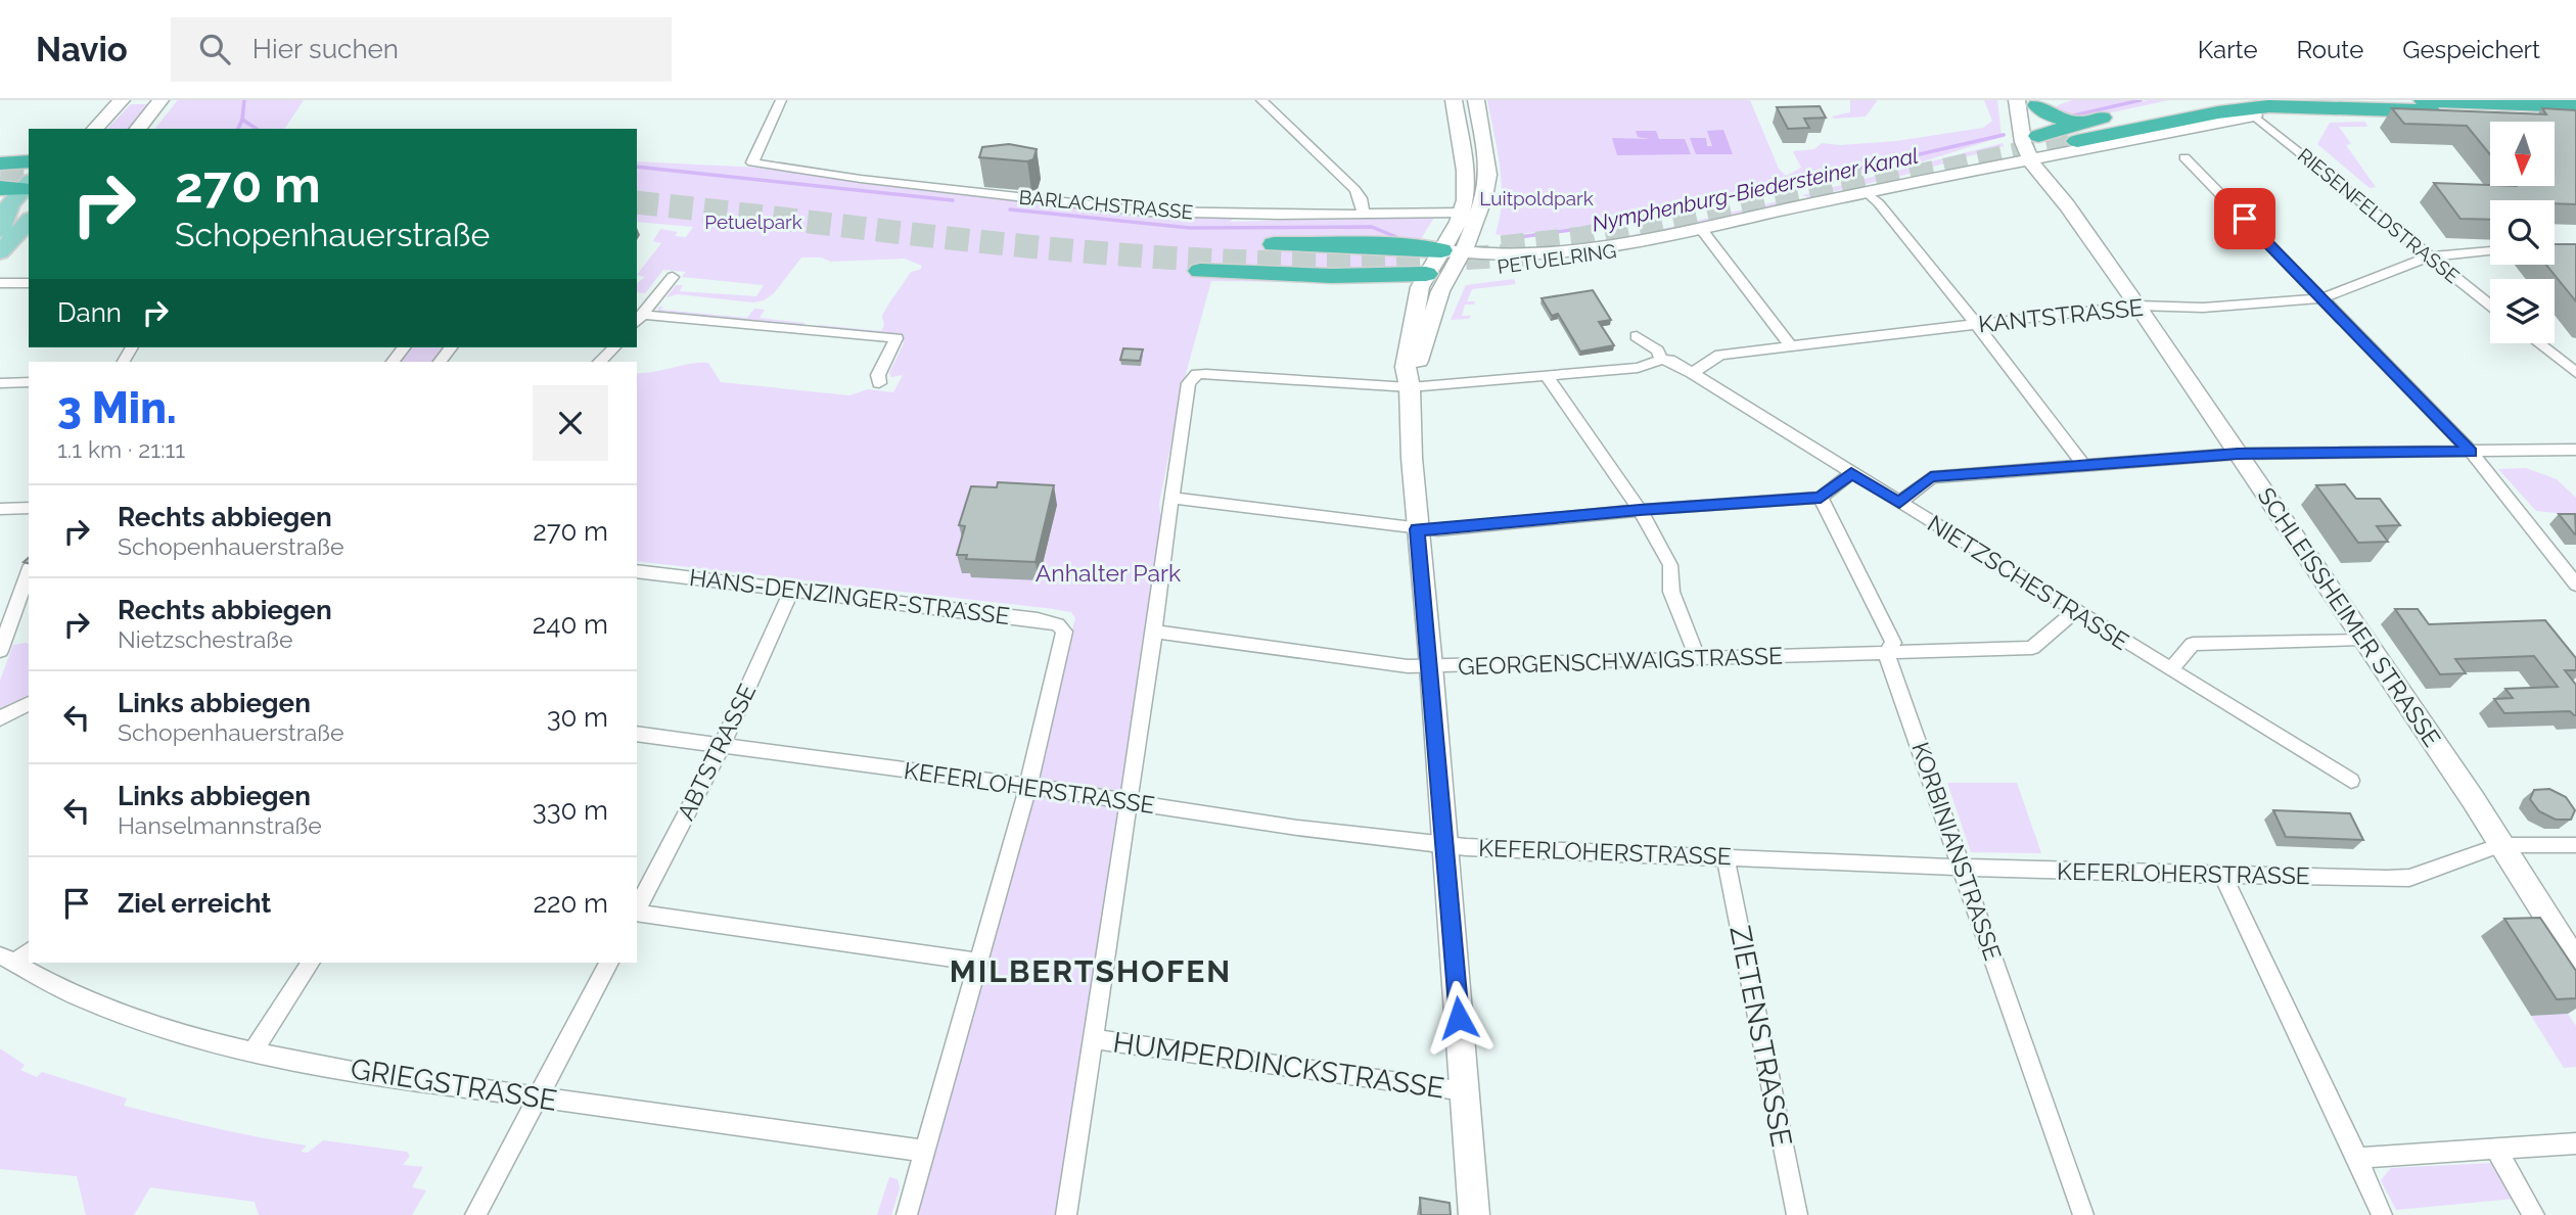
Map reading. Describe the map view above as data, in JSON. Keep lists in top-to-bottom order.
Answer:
{
  "streets": {
    "main road": ["PETUELRING", "SCHLEISSHEIMER STRASSE"],
    "street": [
      "BARLACHSTRASSE",
      "RIESENFELDSTRASSE",
      "KANTSTRASSE",
      "NIETZSCHESTRASSE",
      "HANS-DENZINGER-STRASSE",
      "GEORGENSCHWAIGSTRASSE",
      "ABTSTRASSE",
      "KEFERLOHERSTRASSE",
      "KORBINIANSTRASSE",
      "ZIETENSTRASSE",
      "HUMPERDINCKSTRASSE",
      "GRIEGSTRASSE"
    ]
  },
  "crossings": [
    ["RIESENFELDSTRASSE", "KANTSTRASSE"],
    ["PETUELRING", "SCHLEISSHEIMER STRASSE"],
    ["KANTSTRASSE", "NIETZSCHESTRASSE"],
    ["KANTSTRASSE", "SCHLEISSHEIMER STRASSE"],
    ["NIETZSCHESTRASSE", "GEORGENSCHWAIGSTRASSE"],
    ["HANS-DENZINGER-STRASSE", "ABTSTRASSE"],
    ["HANS-DENZINGER-STRASSE", "KEFERLOHERSTRASSE"],
    ["SCHLEISSHEIMER STRASSE", "KEFERLOHERSTRASSE"],
    ["GEORGENSCHWAIGSTRASSE", "KORBINIANSTRASSE"],
    ["ABTSTRASSE", "KEFERLOHERSTRASSE"],
    ["KEFERLOHERSTRASSE", "KORBINIANSTRASSE"],
    ["KEFERLOHERSTRASSE", "ZIETENSTRASSE"]
  ],
  "districts": ["MILBERTSHOFEN"],
  "water": ["Nymphenburg-Biedersteiner Kanal"],
  "parks": ["Luitpoldpark", "Petuelpark", "Anhalter Park"],
  "north": "bottom",
  "page": {
    "header": "Navio",
    "search": "Hier suchen",
    "nav": ["Karte", "Route", "Gespeichert"],
    "turn": ["270 m", "Schopenhauerstraße"],
    "then": "Dann",
    "heading": ["3 Min.", "1.1 km · 21:11"],
    "list": [
      {
        "name": "Rechts abbiegen",
        "note": "Schopenhauerstraße",
        "value": "270 m"
      },
      {
        "name": "Rechts abbiegen",
        "note": "Nietzschestraße",
        "value": "240 m"
      },
      {
        "name": "Links abbiegen",
        "note": "Schopenhauerstraße",
        "value": "30 m"
      },
      {
        "name": "Links abbiegen",
        "note": "Hanselmannstraße",
        "value": "330 m"
      },
      {
        "name": "Ziel erreicht",
        "value": "220 m"
      }
    ]
  }
}
